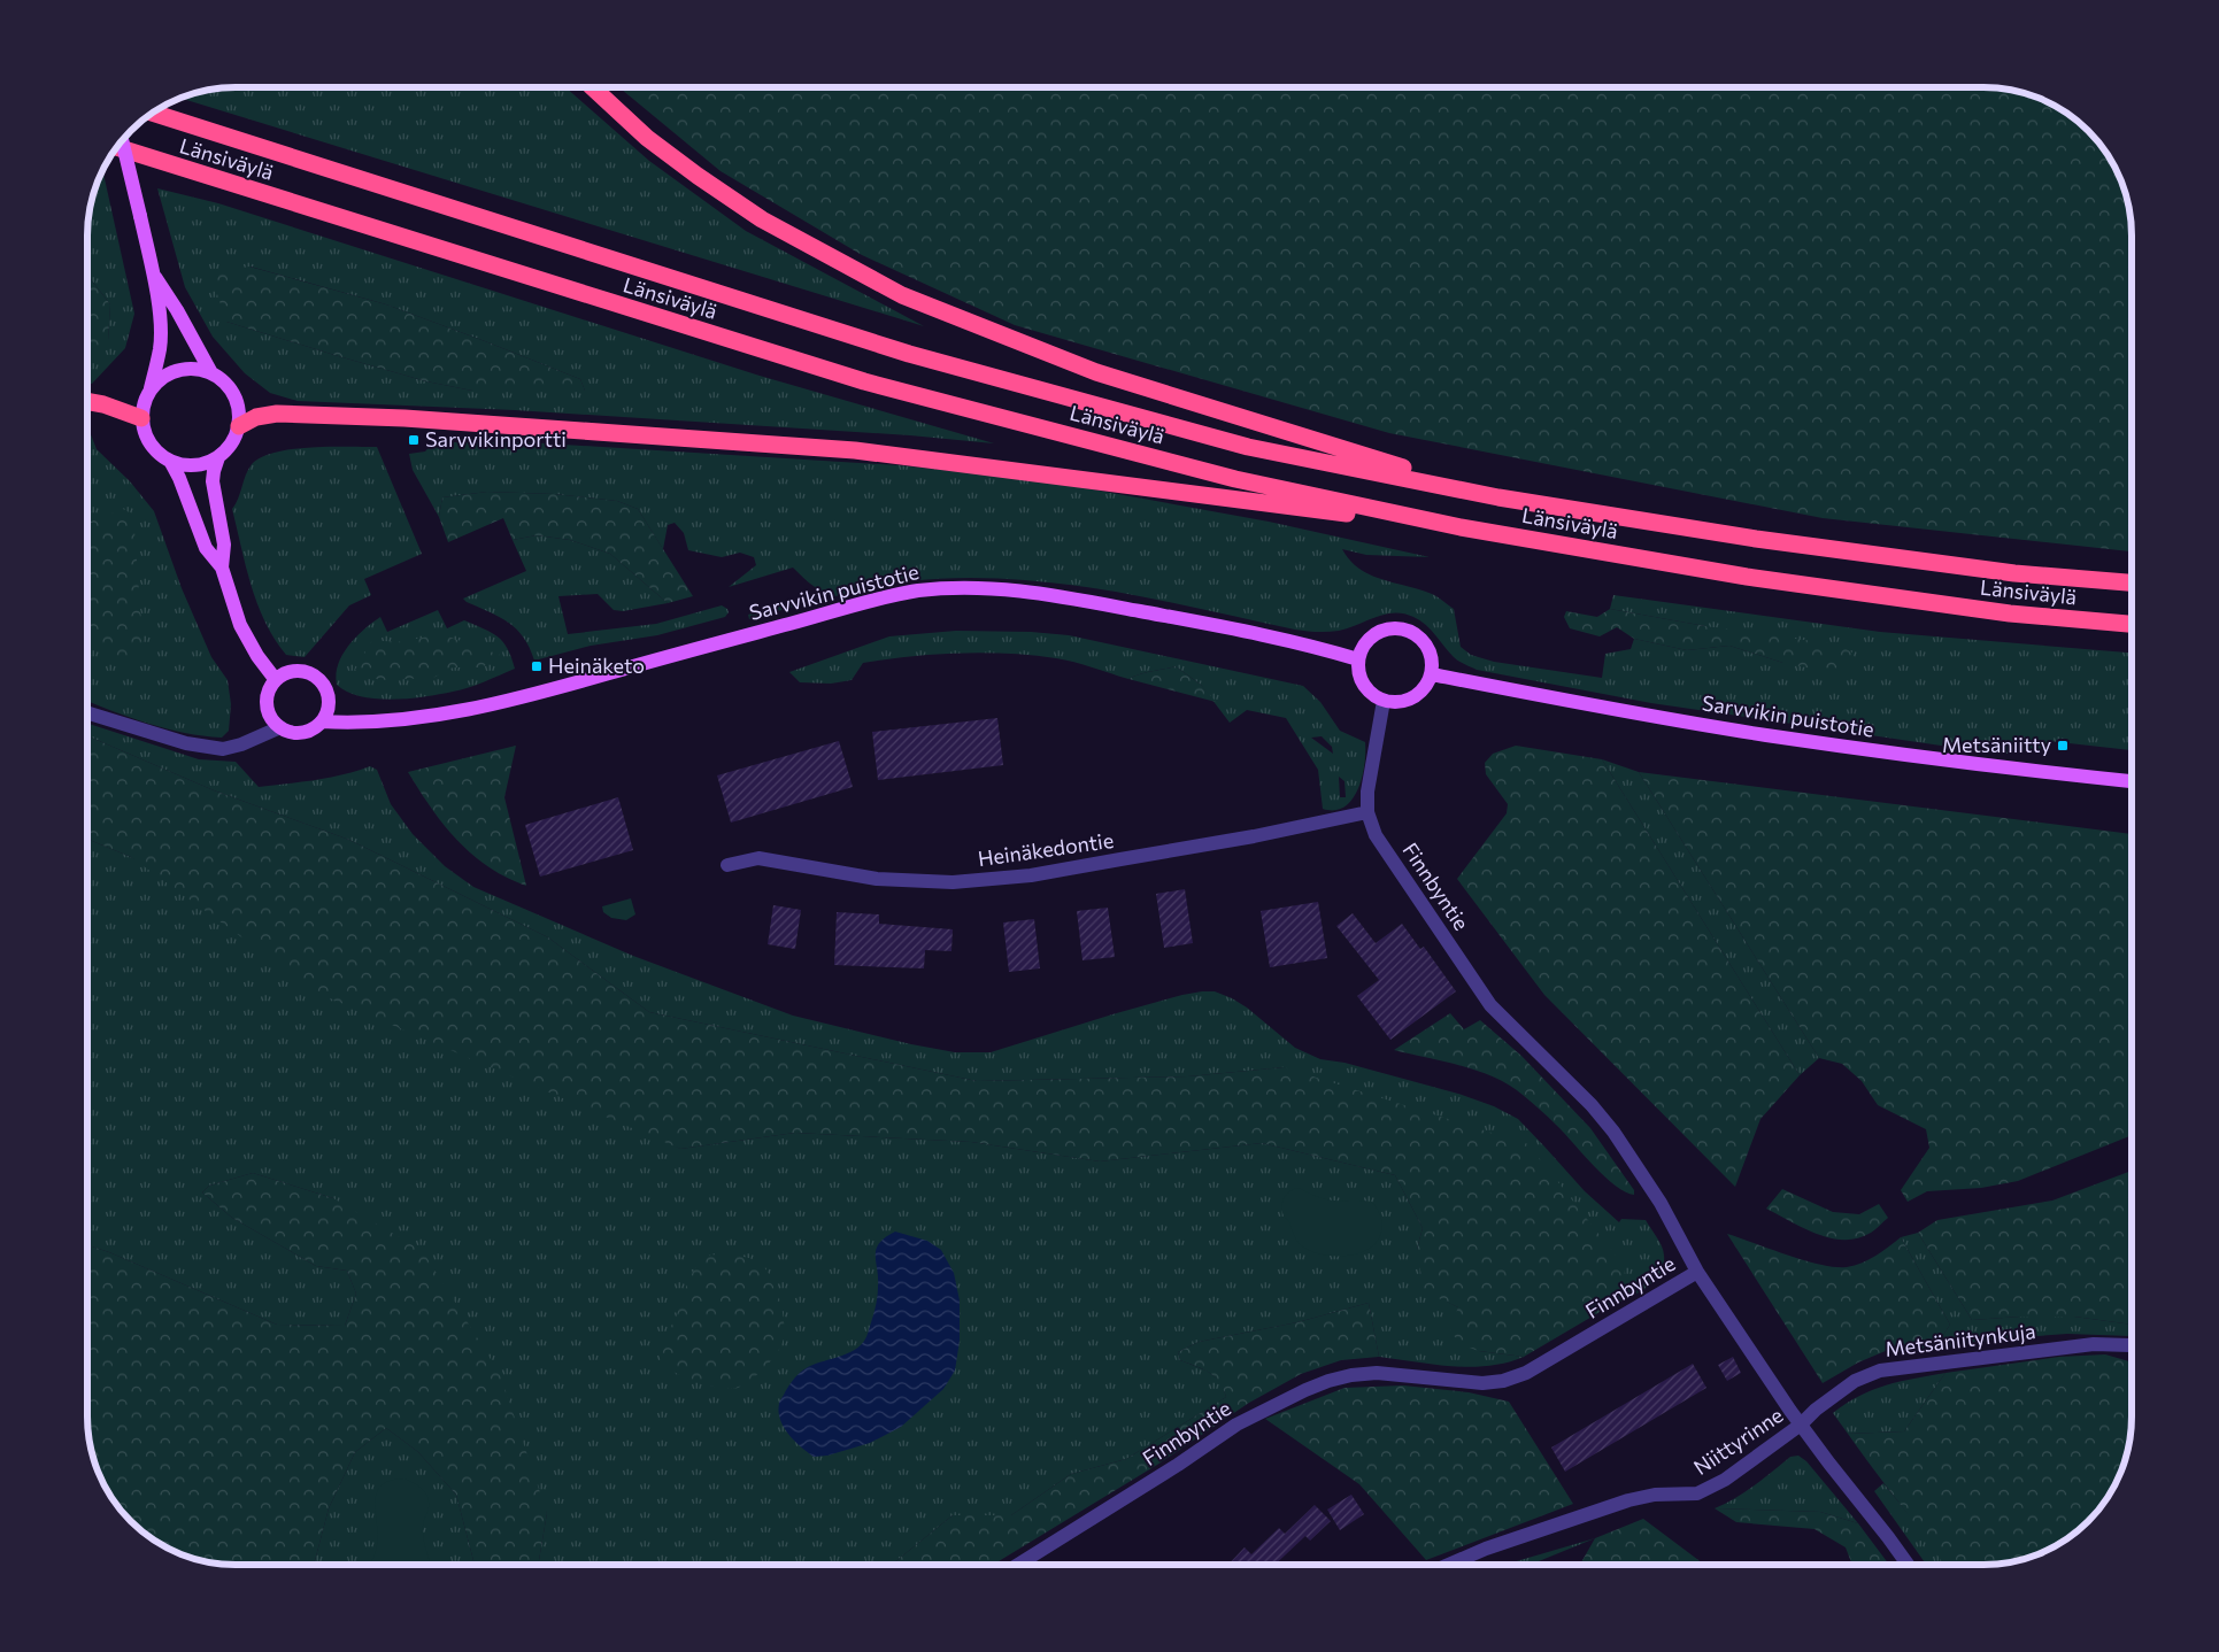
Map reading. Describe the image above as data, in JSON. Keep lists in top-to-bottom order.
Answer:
{
  "streets": {
    "highway": ["Länsiväylä"],
    "main road": ["Sarvvikin puistotie"],
    "street": [
      "Heinäkedontie",
      "Finnbyntie",
      "Metsäniitynkuja",
      "Niittyrinne"
    ]
  },
  "crossings": [
    ["Sarvvikin puistotie", "Finnbyntie"],
    ["Heinäkedontie", "Finnbyntie"],
    ["Finnbyntie", "Niittyrinne"],
    ["Metsäniitynkuja", "Niittyrinne"]
  ],
  "places": {
    "transit": ["Sarvvikinportti", "Heinäketo", "Metsäniitty"]
  }
}
